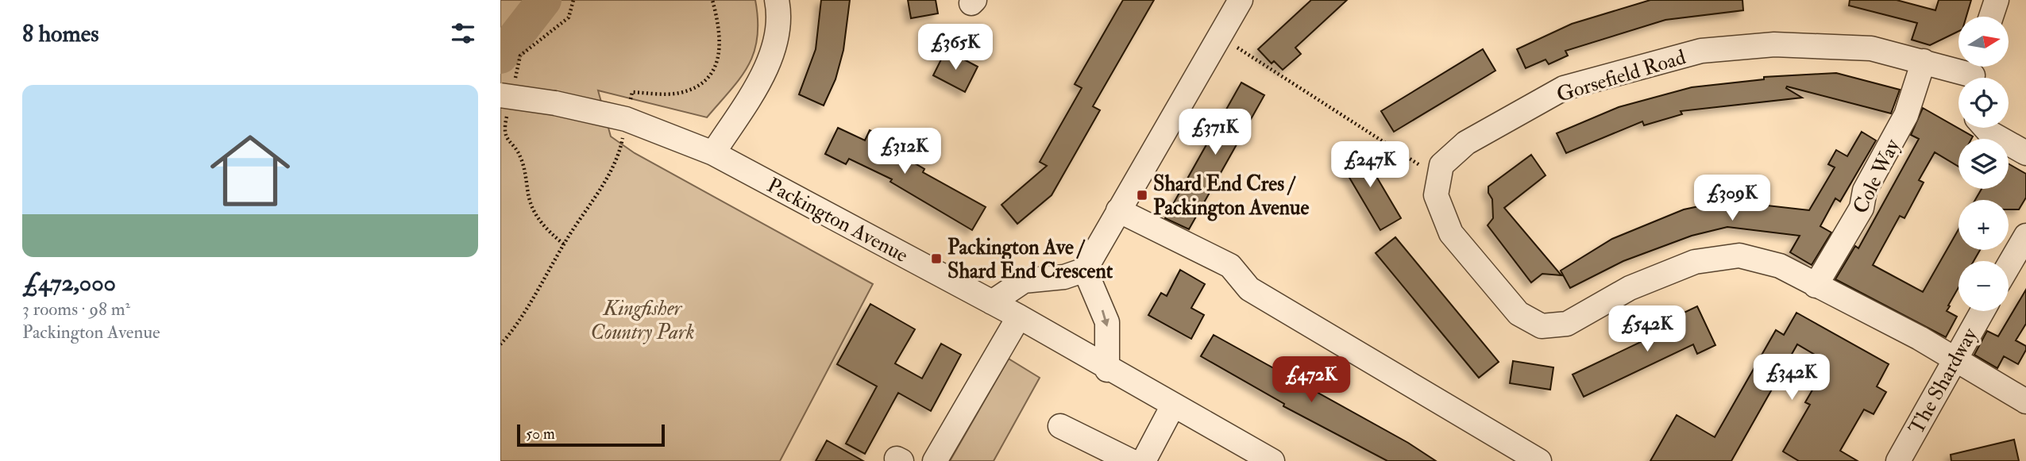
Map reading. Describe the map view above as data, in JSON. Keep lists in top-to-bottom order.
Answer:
{
  "streets": {
    "street": [
      "Gorsefield Road",
      "Cole Way",
      "Packington Avenue",
      "The Shardway"
    ]
  },
  "crossings": [
    ["Gorsefield Road", "Cole Way"]
  ],
  "parks": ["Kingfisher Country Park"],
  "places": {
    "transit": ["Shard End Cres / Packington Avenue", "Packington Ave / Shard End Crescent"]
  },
  "scale_bar": "50 m",
  "north": "right",
  "page": {
    "heading": "8 homes",
    "map_buttons": ["+", "−"],
    "price": [
      "£365K",
      "£371K",
      "£312K",
      "£247K",
      "£309K",
      "£542K",
      "£342K",
      "£472K"
    ],
    "list": [
      {
        "name": "£472,000",
        "note": "3 rooms · 98 m² · Packington Avenue"
      }
    ],
    "scale": "50 m"
  }
}
